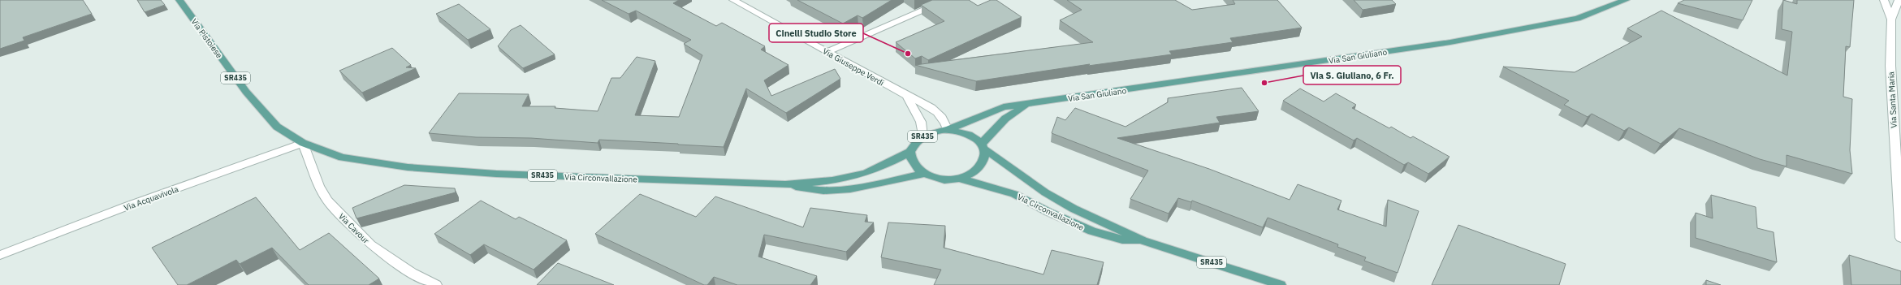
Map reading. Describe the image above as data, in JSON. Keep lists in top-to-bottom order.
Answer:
{
  "streets": {
    "main road": [
      "Via Pistoiese",
      "Via San Giuliano",
      "SR435",
      "Via Circonvallazione"
    ],
    "street": [
      "Via Giuseppe Verdi",
      "Via Santa Maria",
      "Via Acquavivola",
      "Via Cavour"
    ]
  },
  "crossings": [
    ["Via Pistoiese", "Via Circonvallazione"],
    ["Via Pistoiese", "Via Acquavivola"],
    ["Via Pistoiese", "Via Cavour"],
    ["Via San Giuliano", "Via Giuseppe Verdi"],
    ["Via San Giuliano", "SR435"],
    ["Via San Giuliano", "Via Circonvallazione"],
    ["Via Giuseppe Verdi", "SR435"],
    ["Via Giuseppe Verdi", "Via Circonvallazione"],
    ["SR435", "Via Circonvallazione"],
    ["Via Circonvallazione", "Via Acquavivola"],
    ["Via Circonvallazione", "Via Cavour"],
    ["Via Acquavivola", "Via Cavour"]
  ],
  "places": ["Cinelli Studio Store", "Via S. Giuliano, 6 Fr."]
}
